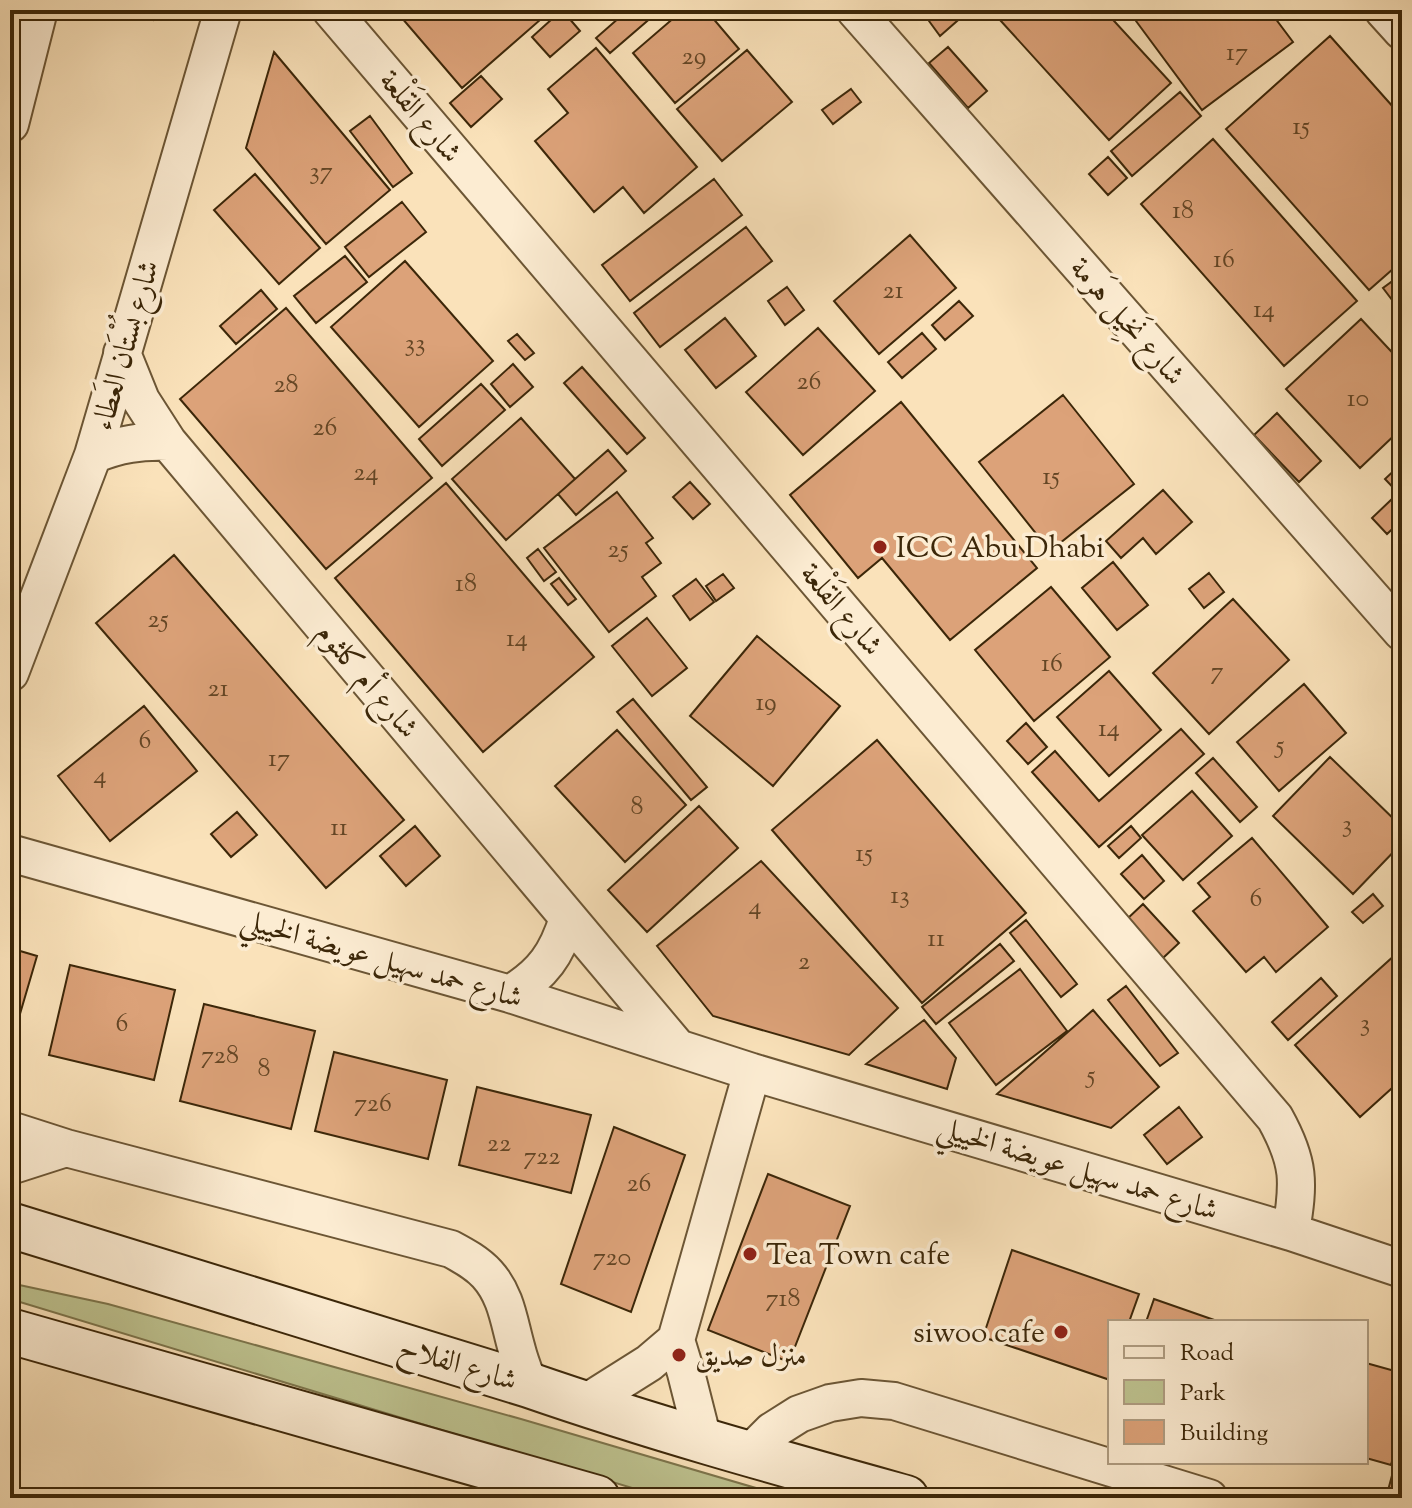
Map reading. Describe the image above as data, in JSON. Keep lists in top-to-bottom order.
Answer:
{
  "streets": {
    "main road": ["شارع الفلاح"],
    "street": [
      "شارع القَلْعة",
      "شارع نَخِيل هَرمة",
      "شارع بُسْتَان العَطاء",
      "شارع أم كلثوم",
      "شارع حمد سهيل عويضة الخييلي"
    ]
  },
  "crossings": [
    ["شارع القَلْعة", "شارع حمد سهيل عويضة الخييلي"],
    ["شارع بُسْتَان العَطاء", "شارع أم كلثوم"],
    ["شارع أم كلثوم", "شارع حمد سهيل عويضة الخييلي"]
  ],
  "places": [
    "ICC Abu Dhabi",
    "Tea Town cafe",
    "siwoo cafe",
    "منزل صديق"
  ],
  "house_numbers": [
    "17",
    "29",
    "15",
    "37",
    "18",
    "16",
    "21",
    "14",
    "33",
    "26",
    "28",
    "10",
    "26",
    "24",
    "15",
    "25",
    "18",
    "25",
    "14",
    "16",
    "7",
    "21",
    "19",
    "14",
    "6",
    "5",
    "17",
    "4",
    "8",
    "3",
    "11",
    "15",
    "13",
    "6",
    "4",
    "11",
    "2",
    "6",
    "3",
    "728",
    "8",
    "5",
    "726",
    "22",
    "722",
    "26",
    "720",
    "718"
  ],
  "legend": ["Road", "Park", "Building"]
}
